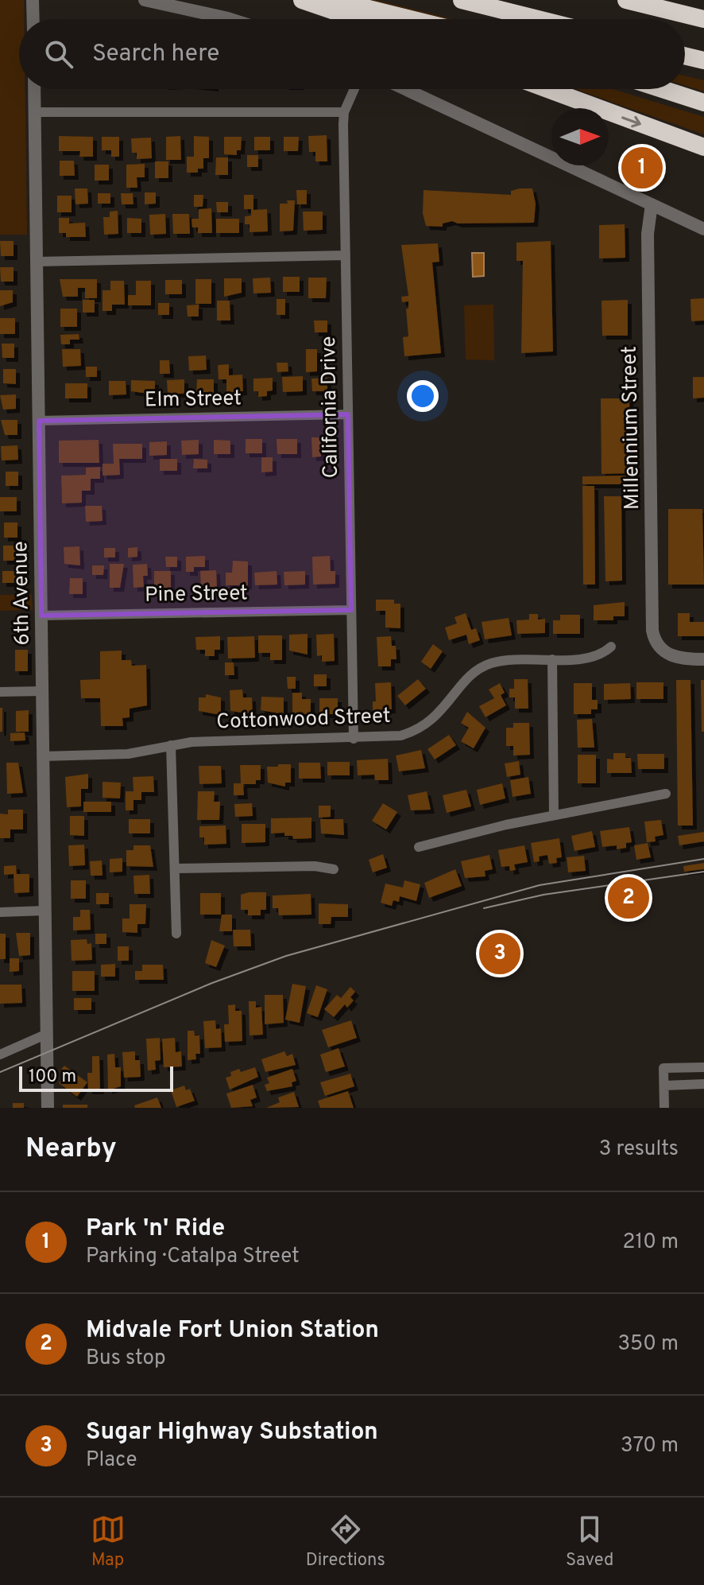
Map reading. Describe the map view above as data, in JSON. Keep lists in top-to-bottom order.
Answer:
{
  "streets": {
    "street": [
      "Elm Street",
      "California Drive",
      "Millennium Street",
      "6th Avenue",
      "Pine Street",
      "Cottonwood Street"
    ]
  },
  "crossings": [
    ["Elm Street", "California Drive"],
    ["Elm Street", "6th Avenue"],
    ["California Drive", "Pine Street"],
    ["California Drive", "Cottonwood Street"],
    ["6th Avenue", "Pine Street"],
    ["6th Avenue", "Cottonwood Street"]
  ],
  "scale_bar": "100 m",
  "north": "right",
  "page": {
    "search": "Search here",
    "pins": ["1", "2", "3"],
    "scale": "100 m",
    "heading": ["Nearby", "3 results"],
    "list": [
      {
        "mark": "1",
        "name": "Park 'n' Ride",
        "note": "Parking · Catalpa Street",
        "value": "210 m"
      },
      {
        "mark": "2",
        "name": "Midvale Fort Union Station",
        "note": "Bus stop",
        "value": "350 m"
      },
      {
        "mark": "3",
        "name": "Sugar Highway Substation",
        "note": "Place",
        "value": "370 m"
      }
    ],
    "nav": ["Map", "Directions", "Saved"]
  }
}
